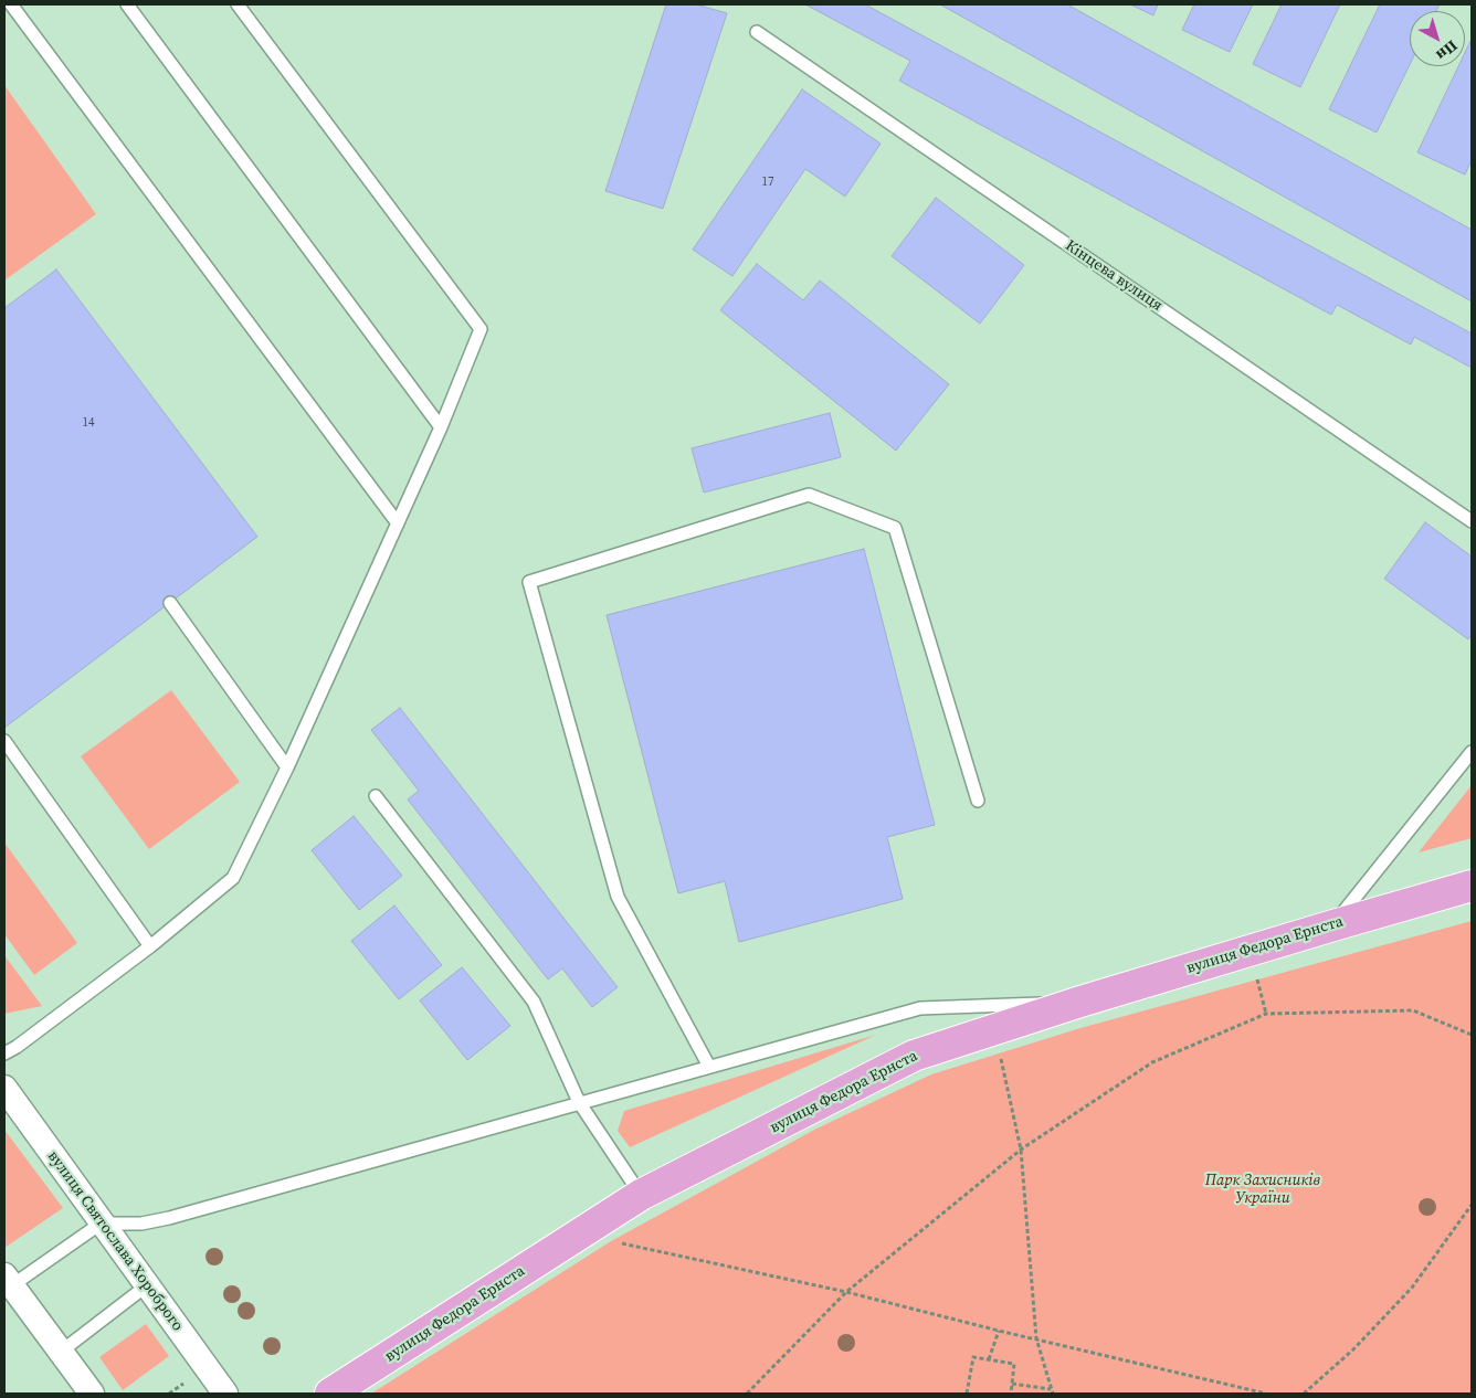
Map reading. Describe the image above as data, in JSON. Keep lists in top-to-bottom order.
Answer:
{
  "streets": {
    "main road": ["вулиця Федора Ернста"],
    "street": ["вулиця Святослава Хороброго"],
    "lane": ["Кінцева вулиця"]
  },
  "parks": ["Парк Захисників України"],
  "house_numbers": ["17", "14"],
  "north": "bottom right"
}
